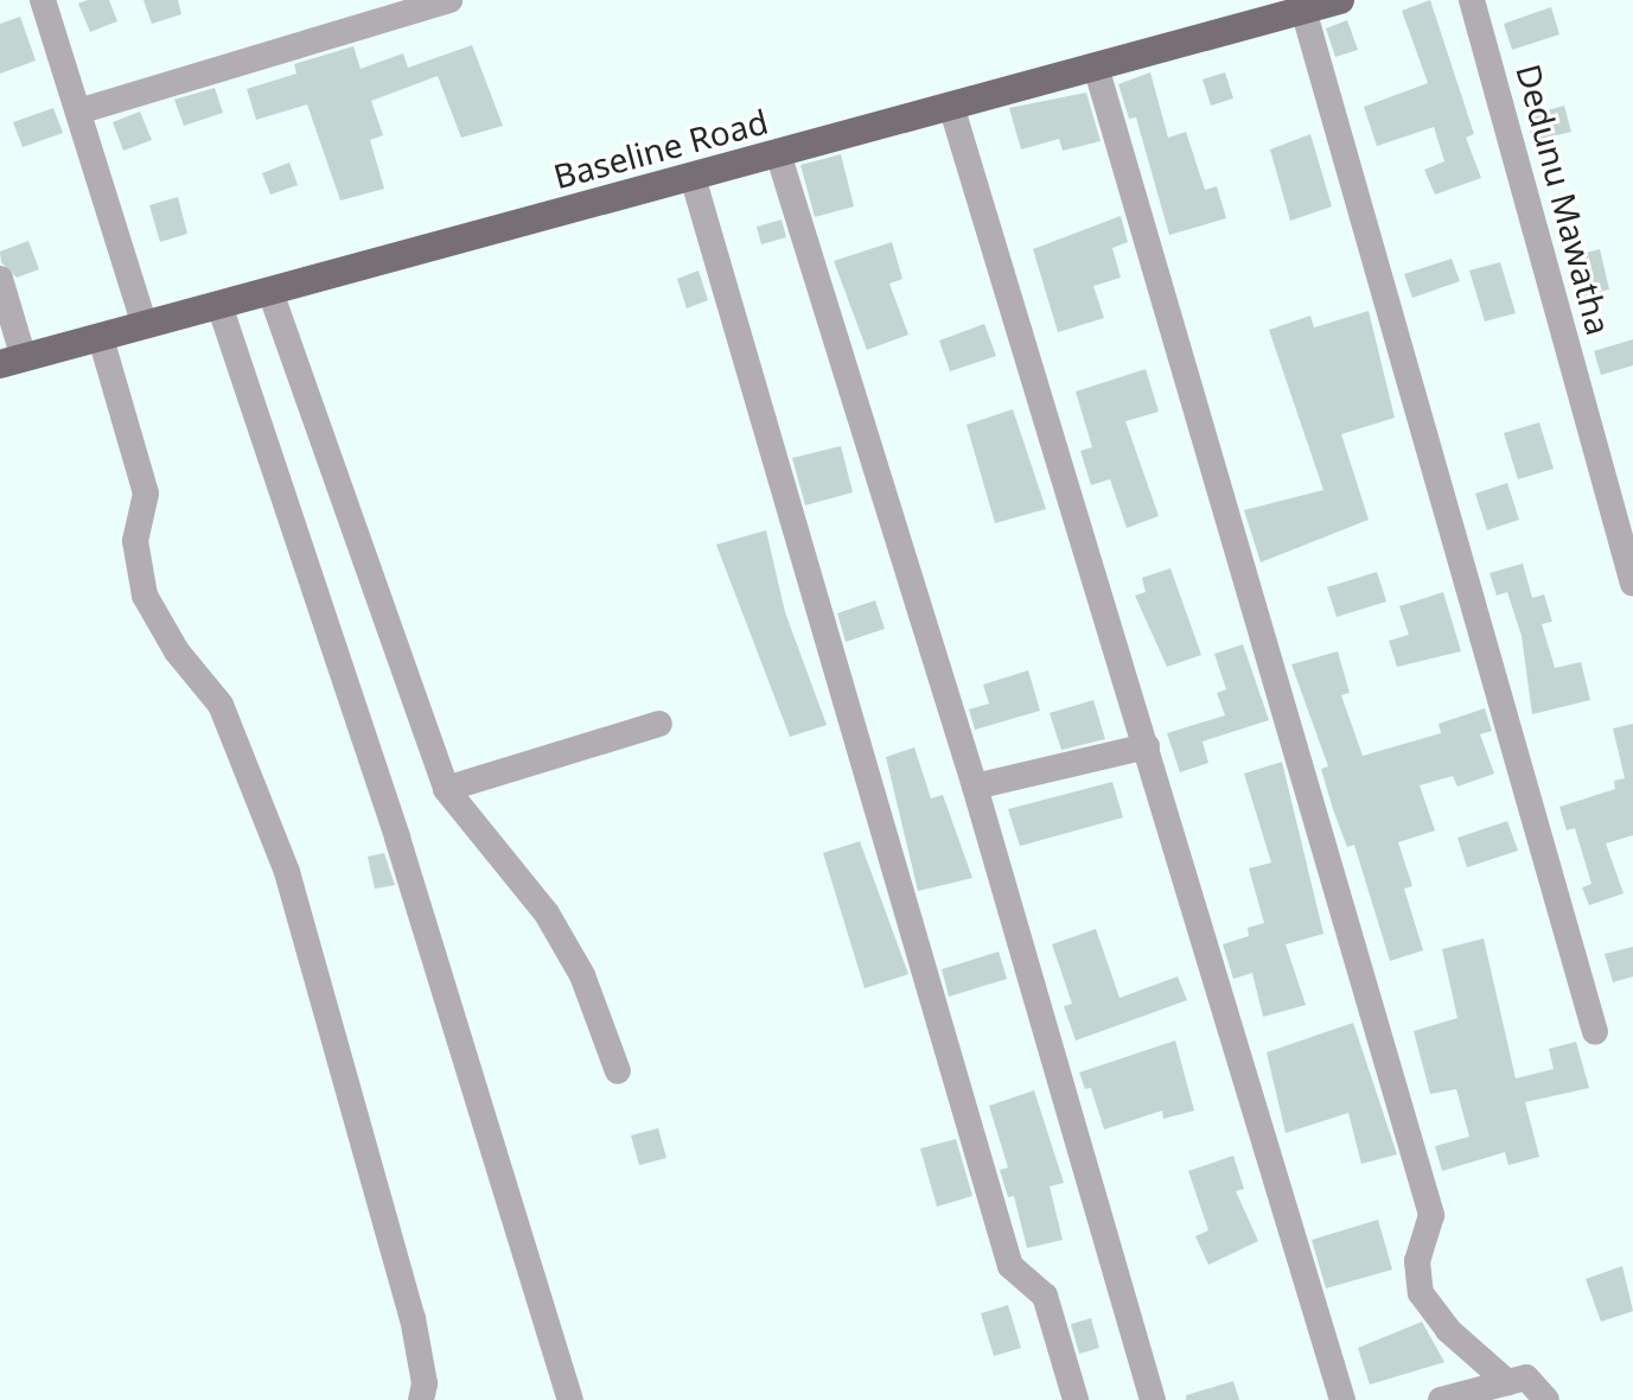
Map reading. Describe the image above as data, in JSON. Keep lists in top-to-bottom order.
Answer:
{
  "streets": {
    "main road": ["Baseline Road"],
    "street": ["Dedunu Mawatha"]
  }
}
